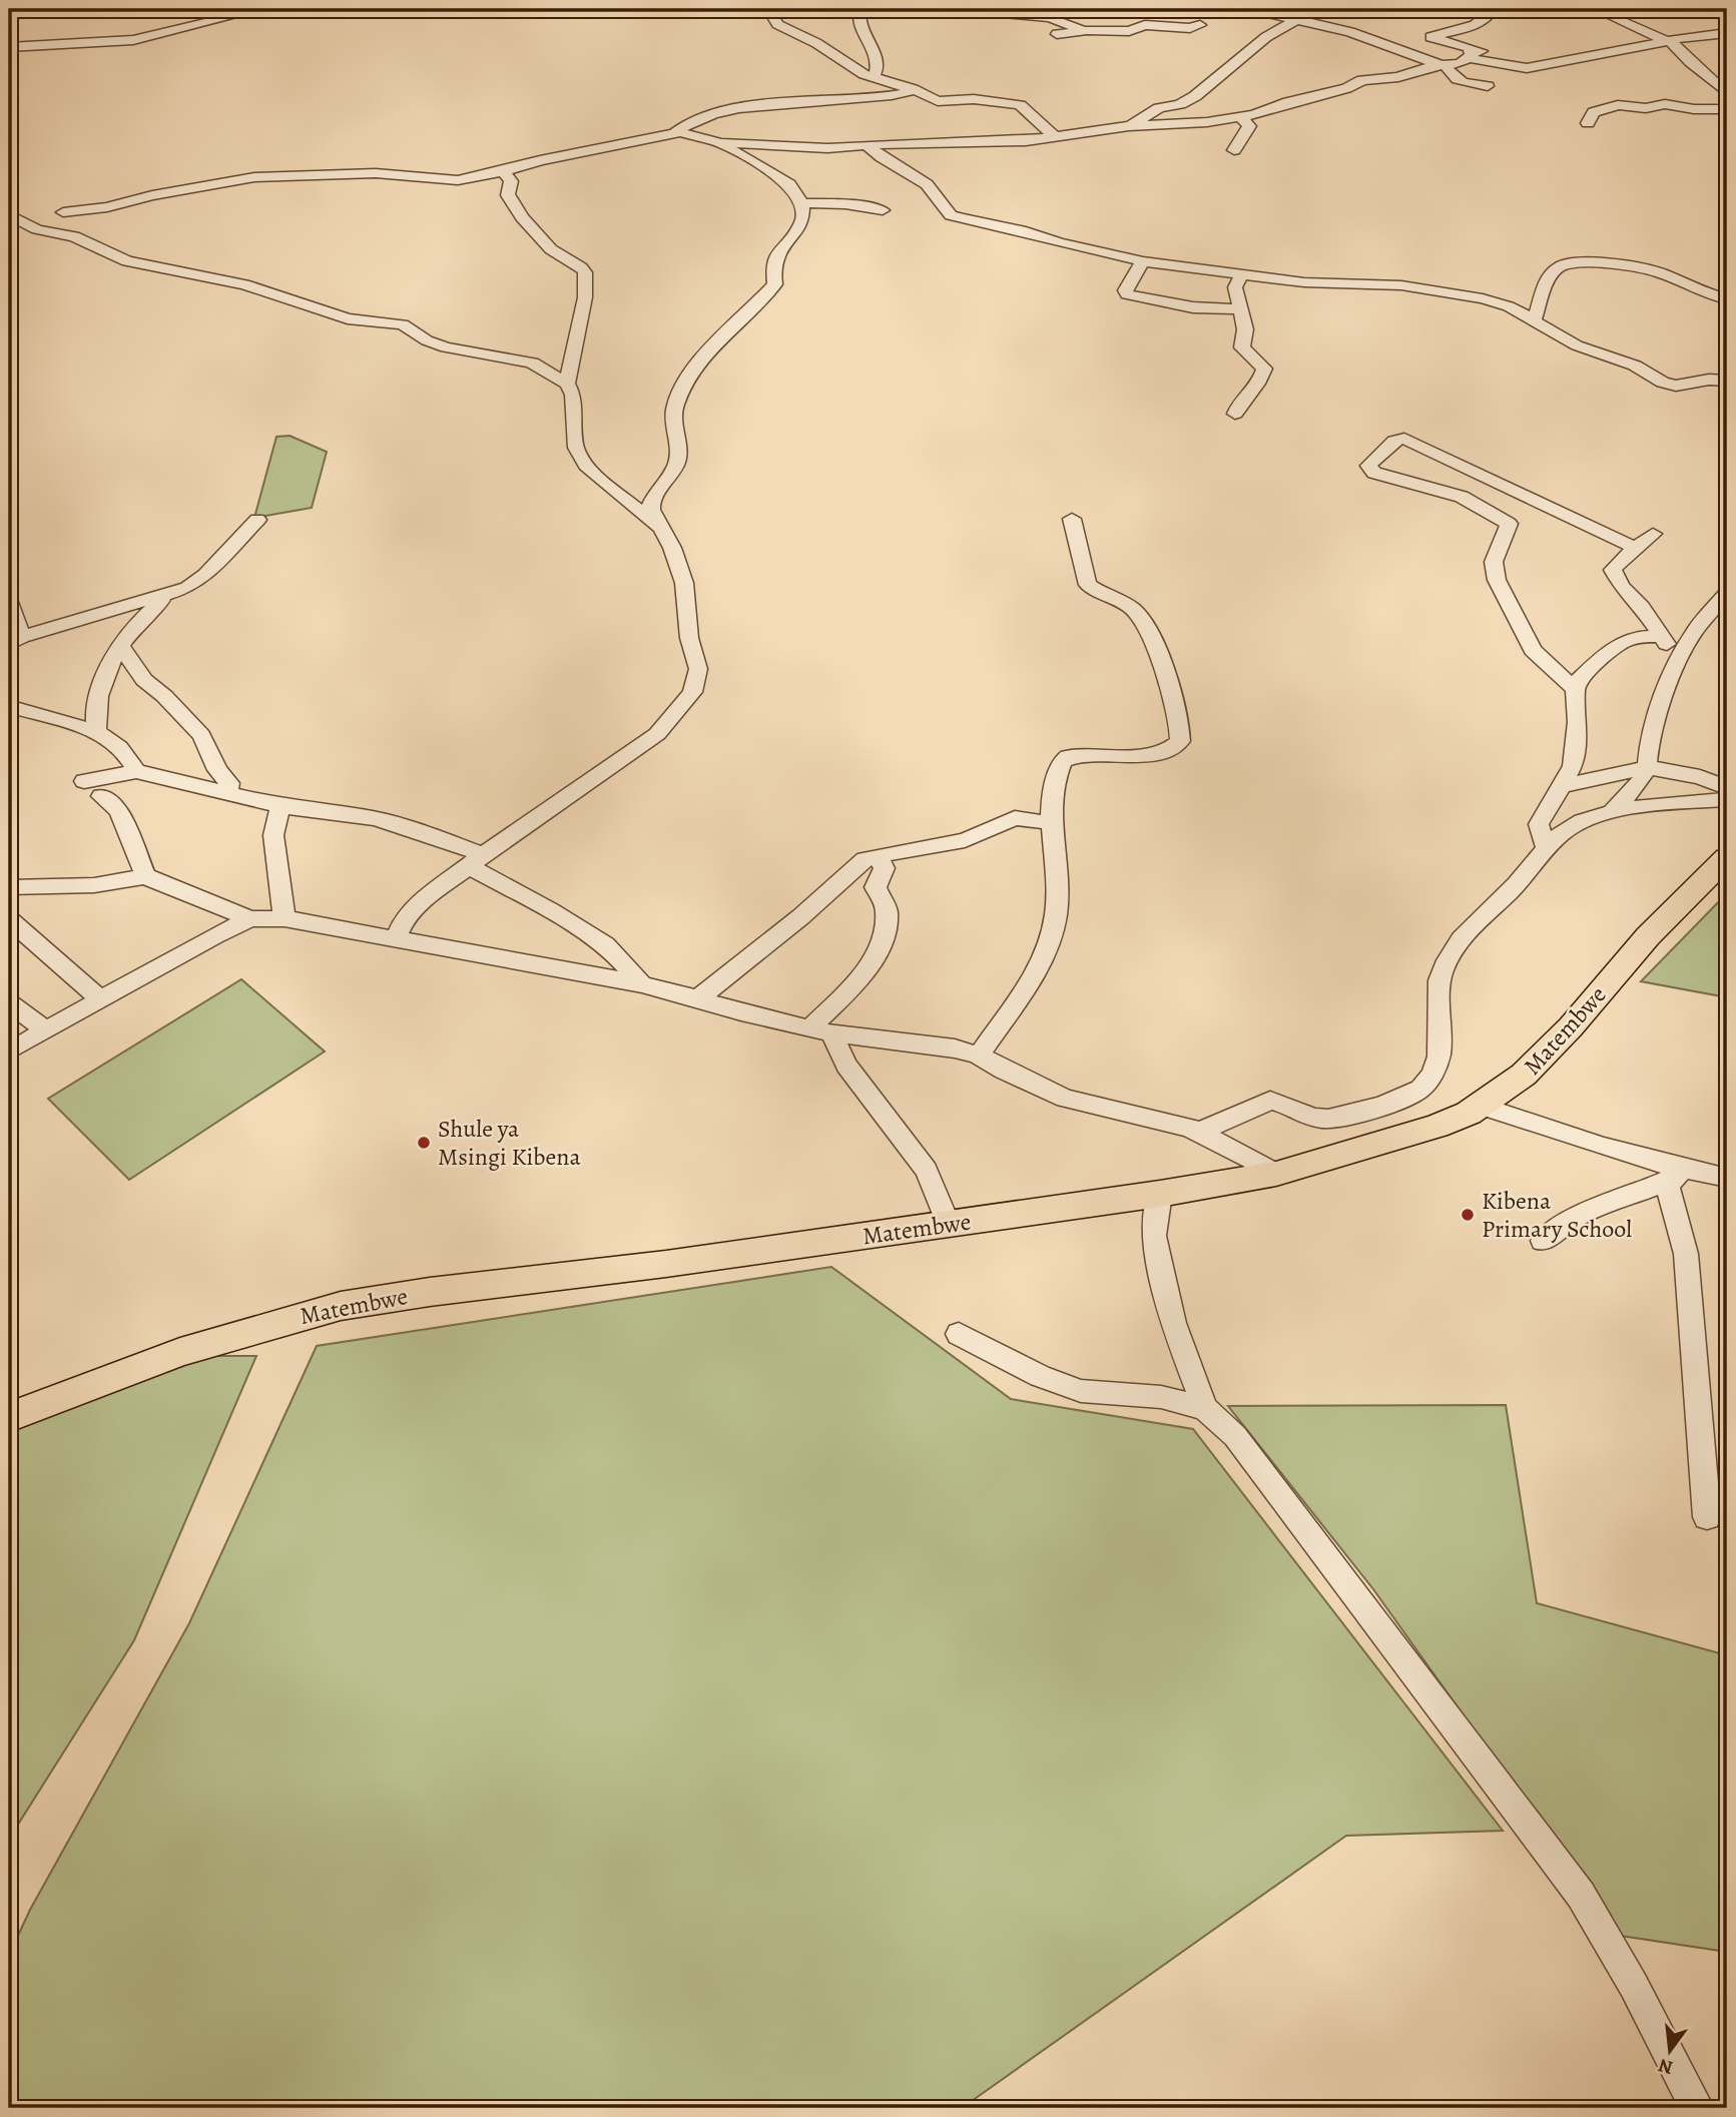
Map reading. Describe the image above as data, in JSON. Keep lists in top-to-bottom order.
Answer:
{
  "streets": {
    "main road": ["Matembwe"]
  },
  "places": ["Shule ya Msingi Kibena", "Kibena Primary School"],
  "north": "bottom"
}
